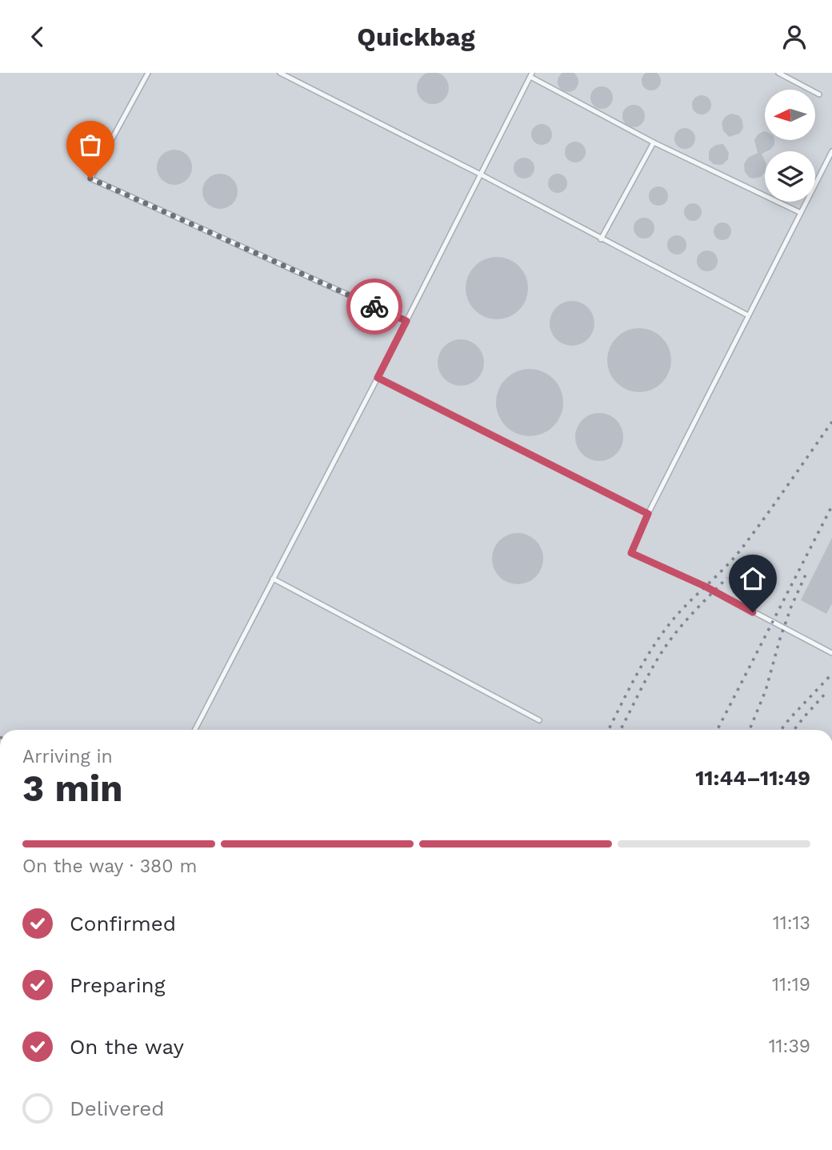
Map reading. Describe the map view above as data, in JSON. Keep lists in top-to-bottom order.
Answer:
{
  "north": "left",
  "page": {
    "header": "Quickbag",
    "heading": ["3 min", "Arriving in", "11:44–11:49"],
    "bar": "On the way · 380 m",
    "list": [
      ["Confirmed", "11:13"],
      ["Preparing", "11:19"],
      ["On the way", "11:39"],
      "Delivered"
    ]
  }
}
